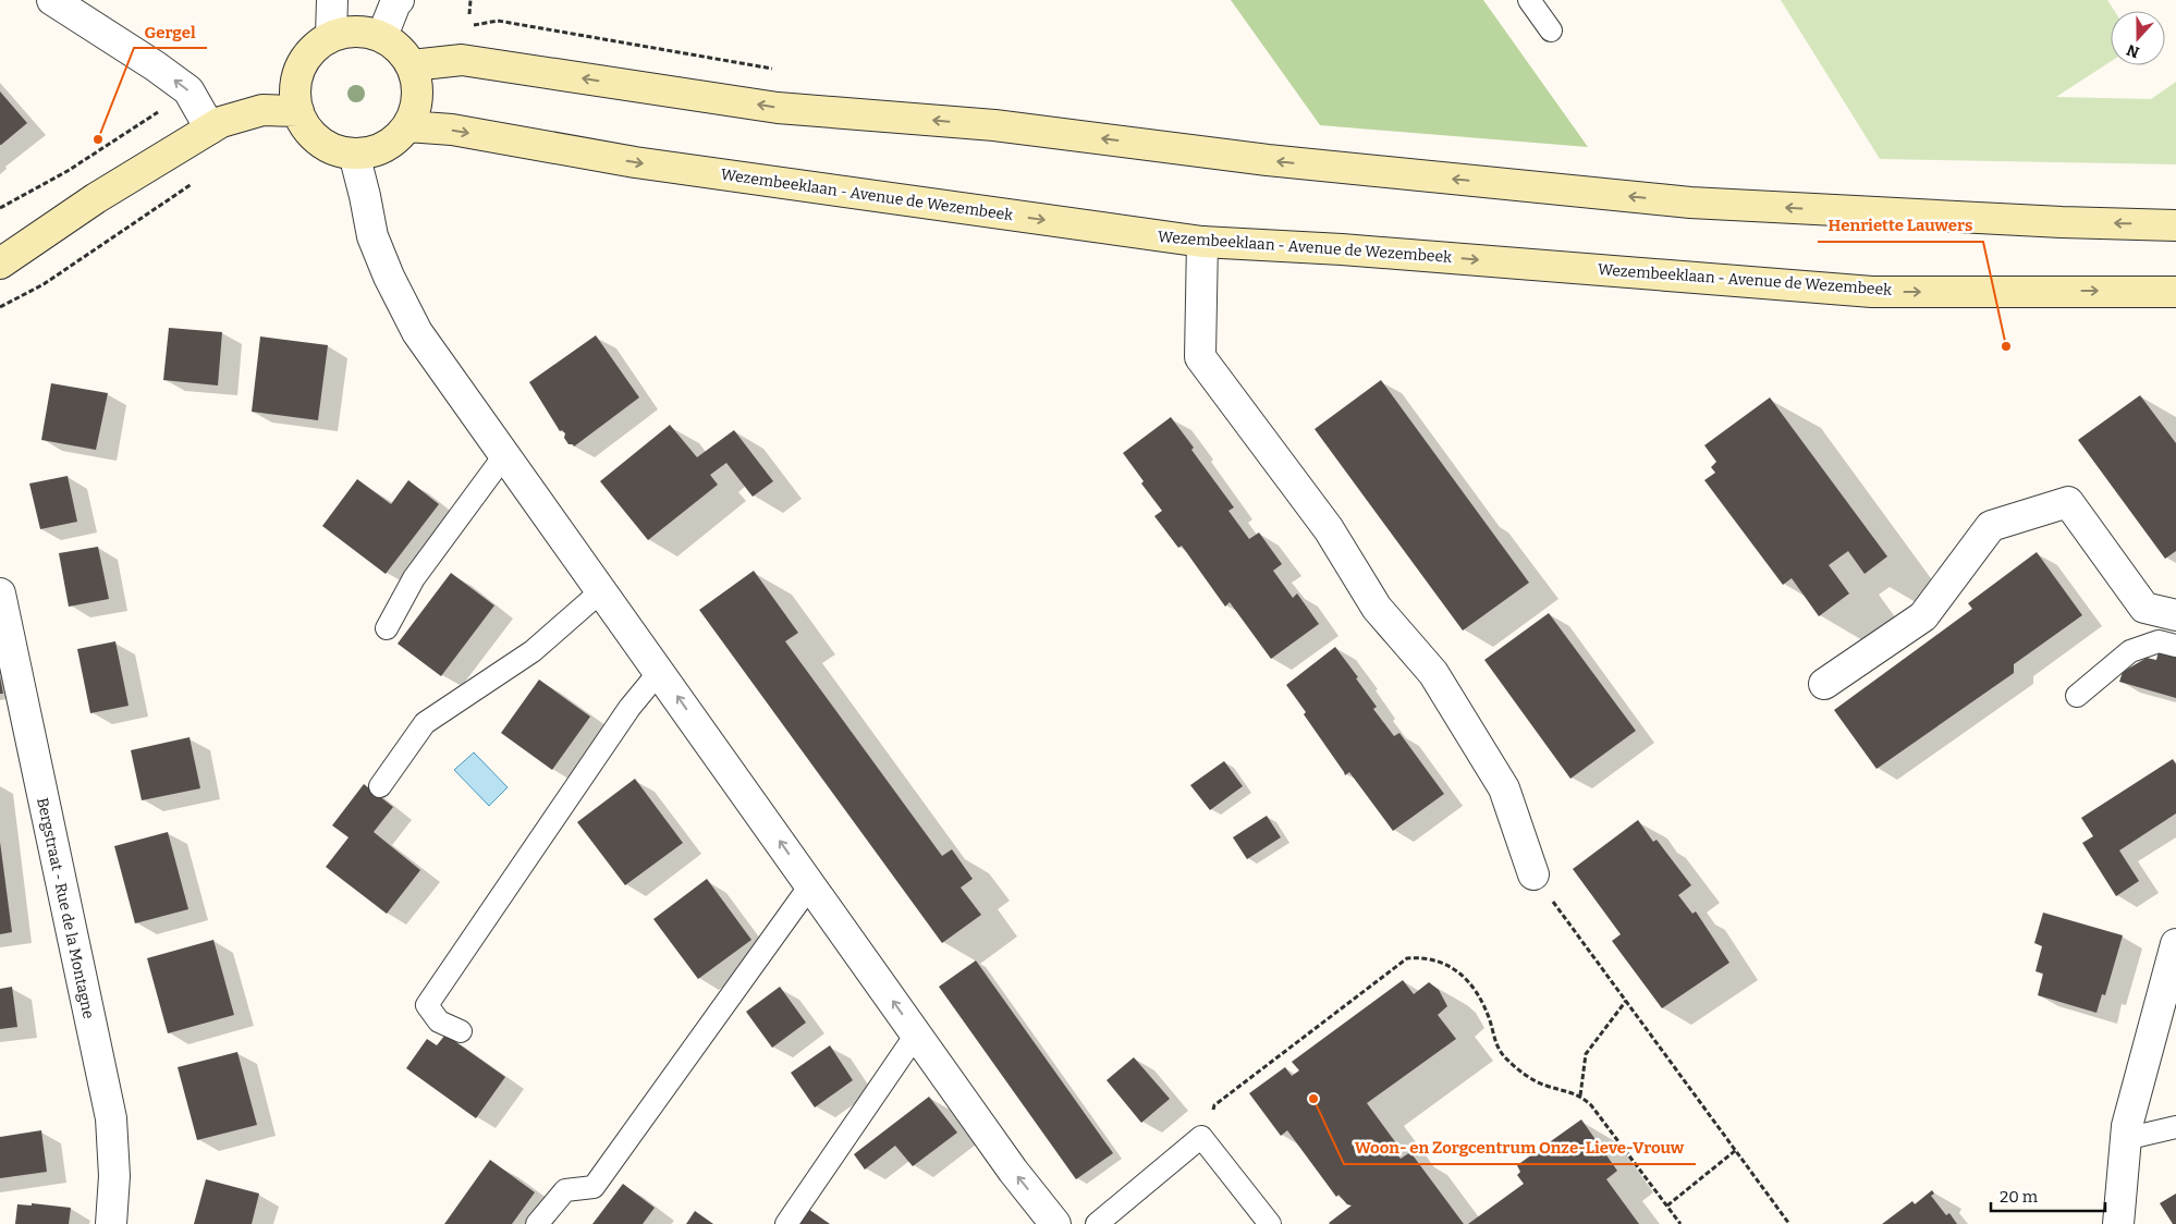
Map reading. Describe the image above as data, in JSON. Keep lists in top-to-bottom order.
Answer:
{
  "streets": {
    "main road": ["Wezembeeklaan - Avenue de Wezembeek"],
    "street": ["Bergstraat - Rue de la Montagne"]
  },
  "places": ["Gergel", "Henriette Lauwers", "Woon- en Zorgcentrum Onze-Lieve-Vrouw"],
  "scale_bar": "20 m",
  "north": "bottom"
}
